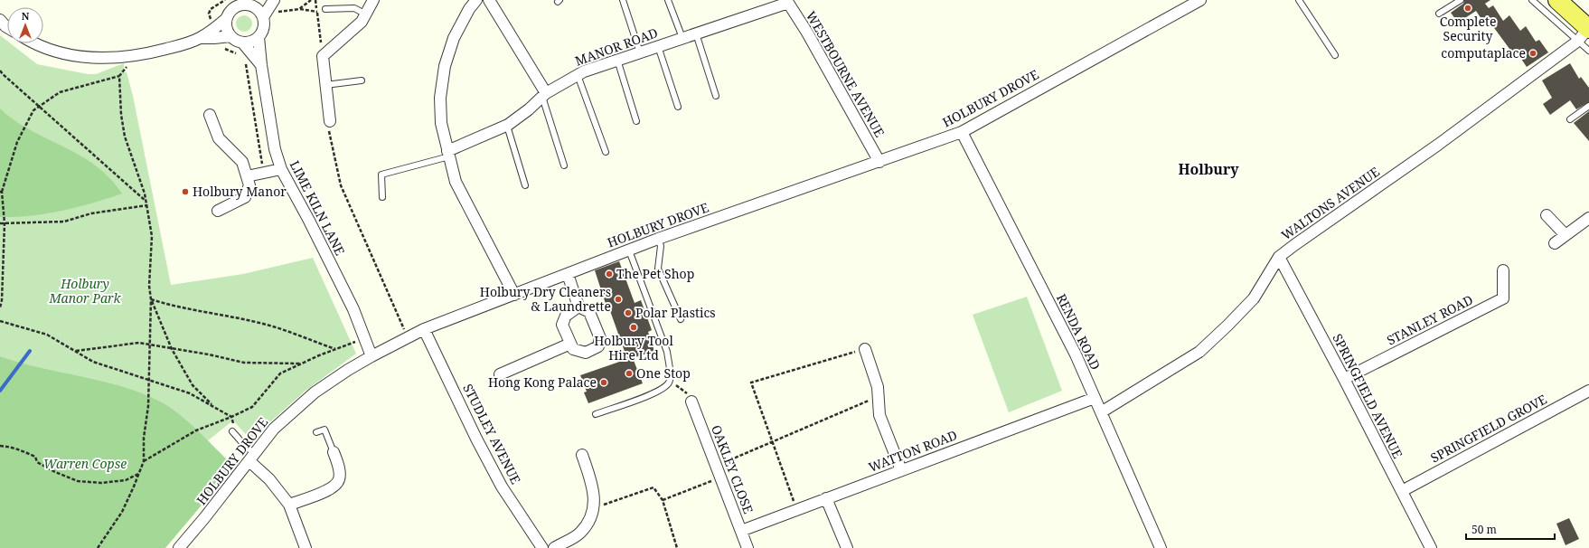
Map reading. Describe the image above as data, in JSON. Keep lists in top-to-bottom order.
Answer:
{
  "streets": {
    "street": [
      "MANOR ROAD",
      "WESTBOURNE AVENUE",
      "HOLBURY DROVE",
      "WALTONS AVENUE",
      "LIME KILN LANE",
      "STANLEY ROAD",
      "RENDA ROAD",
      "SPRINGFIELD AVENUE",
      "SPRINGFIELD GROVE",
      "STUDLEY AVENUE",
      "WATTON ROAD",
      "OAKLEY CLOSE"
    ]
  },
  "crossings": [
    ["MANOR ROAD", "WESTBOURNE AVENUE"],
    ["WESTBOURNE AVENUE", "HOLBURY DROVE"],
    ["HOLBURY DROVE", "LIME KILN LANE"],
    ["HOLBURY DROVE", "RENDA ROAD"],
    ["HOLBURY DROVE", "STUDLEY AVENUE"],
    ["WALTONS AVENUE", "RENDA ROAD"],
    ["WALTONS AVENUE", "SPRINGFIELD AVENUE"],
    ["STANLEY ROAD", "SPRINGFIELD AVENUE"],
    ["RENDA ROAD", "WATTON ROAD"],
    ["SPRINGFIELD AVENUE", "SPRINGFIELD GROVE"],
    ["WATTON ROAD", "OAKLEY CLOSE"]
  ],
  "districts": ["Holbury"],
  "parks": ["Holbury Manor Park", "Warren Copse"],
  "places": [
    "Complete Security",
    "computaplace",
    "Holbury Manor",
    "The Pet Shop",
    "Holbury Dry Cleaners & Laundrette",
    "Polar Plastics",
    "Holbury Tool Hire Ltd",
    "One Stop",
    "Hong Kong Palace"
  ],
  "scale_bar": "50 m",
  "north": "top"
}
